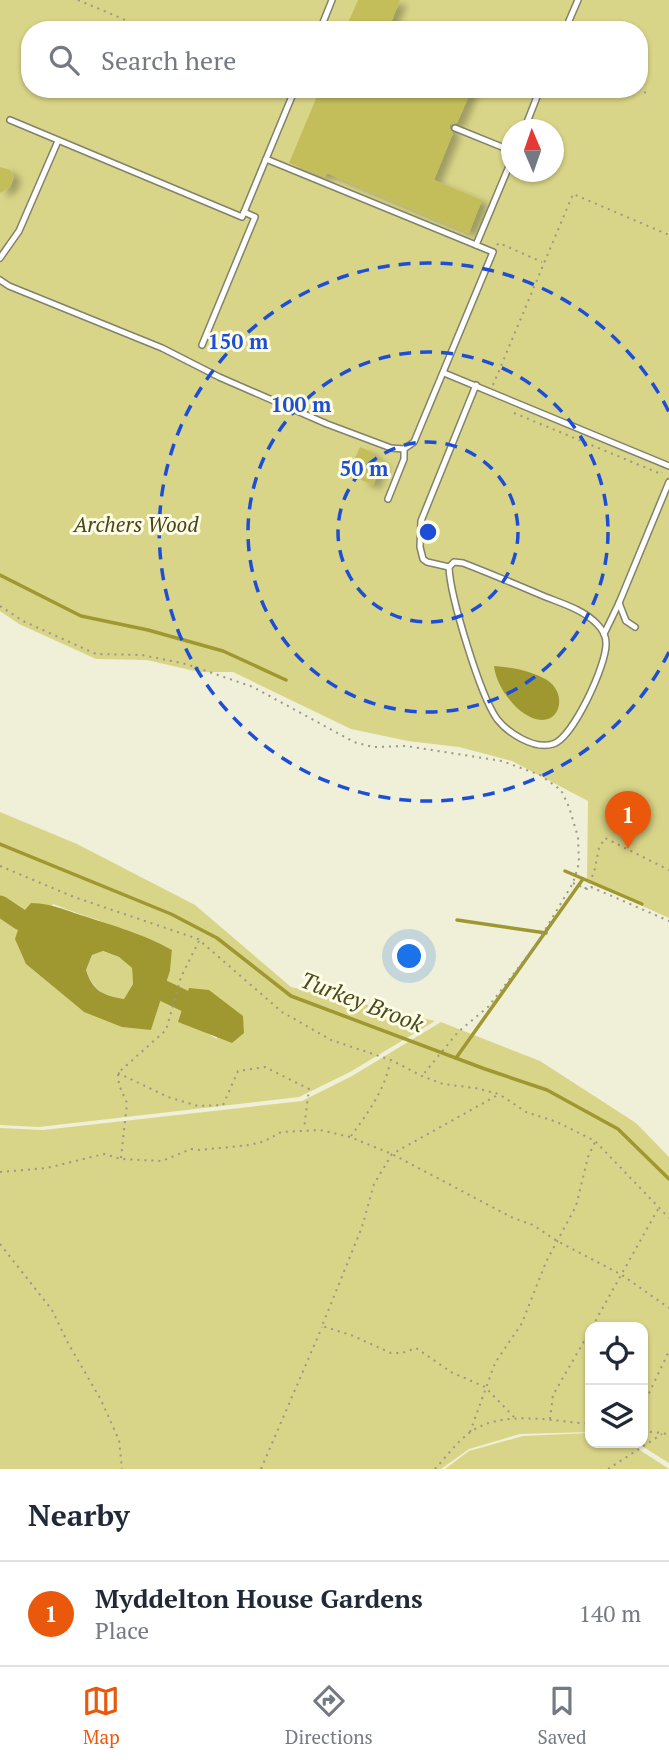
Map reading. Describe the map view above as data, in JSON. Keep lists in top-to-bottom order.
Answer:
{
  "water": ["Turkey Brook"],
  "parks": ["Archers Wood"],
  "north": "top",
  "page": {
    "search": "Search here",
    "pins": "1",
    "heading": "Nearby",
    "list": [
      {
        "mark": "1",
        "name": "Myddelton House Gardens",
        "note": "Place",
        "value": "140 m"
      }
    ],
    "nav": ["Map", "Directions", "Saved"]
  },
  "rings": ["150 m", "100 m", "50 m"]
}
